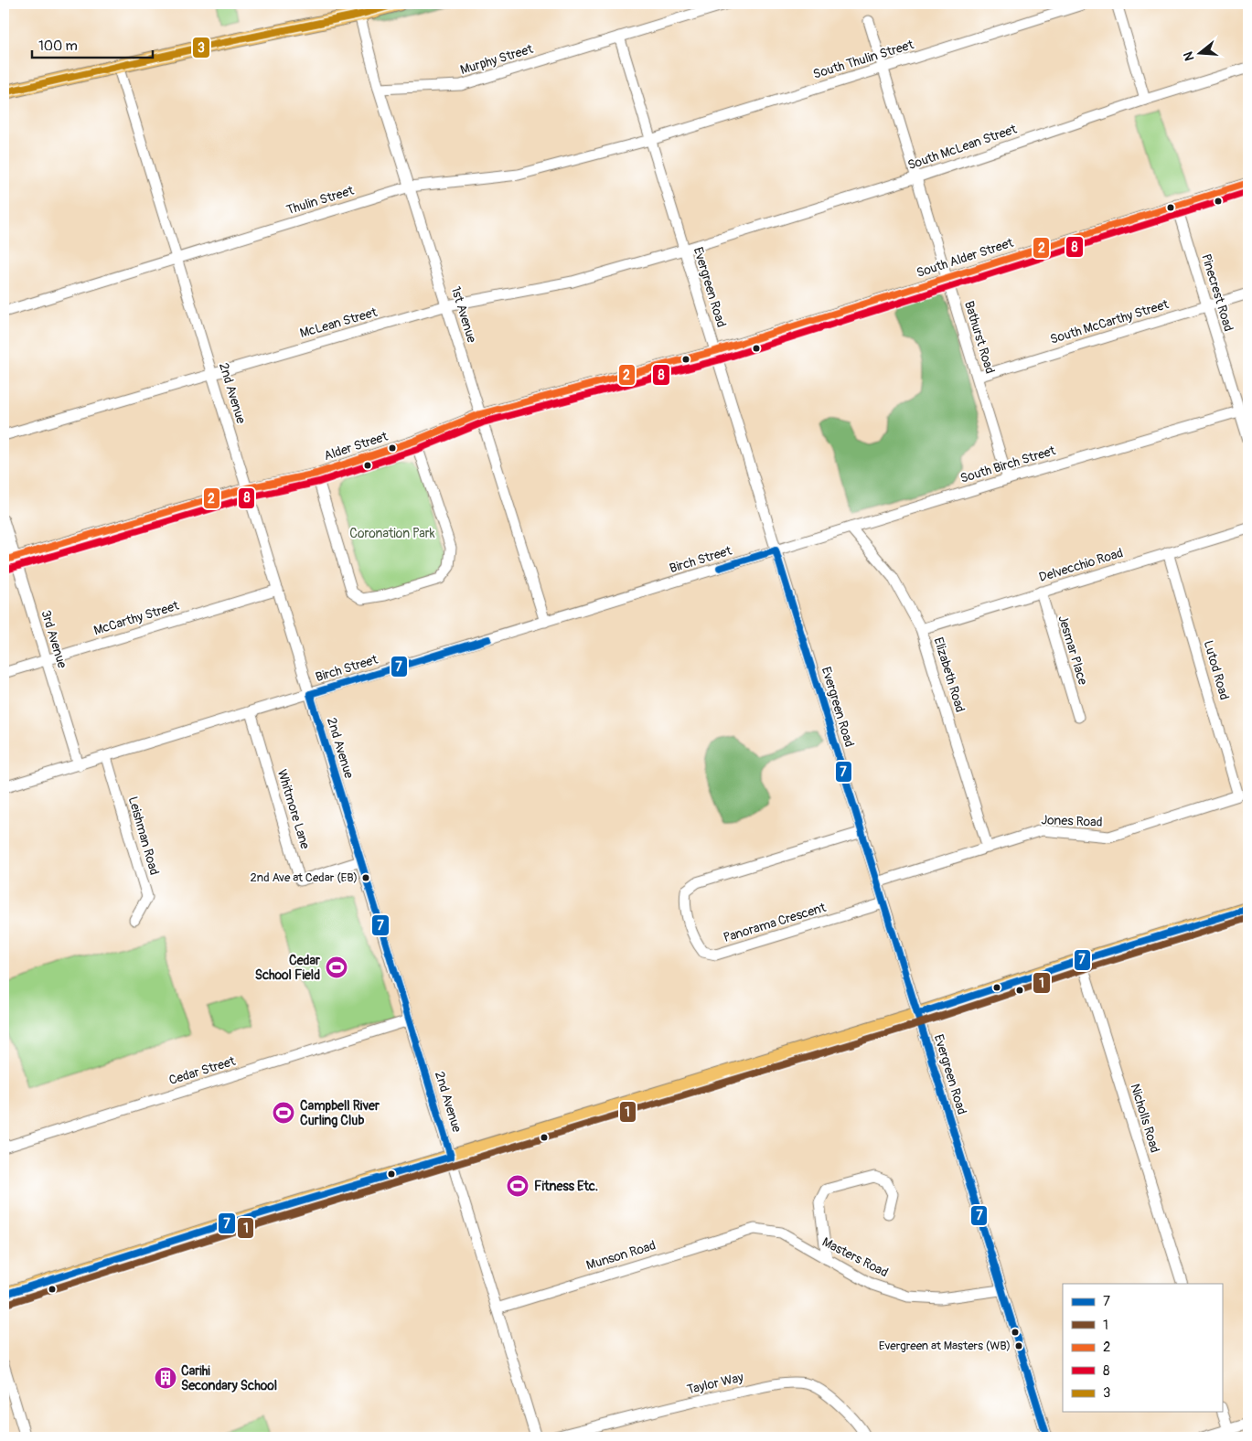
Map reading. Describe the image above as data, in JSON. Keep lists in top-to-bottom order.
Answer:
{
  "streets": {
    "street": [
      "Murphy Street",
      "South Thulin Street",
      "South McLean Street",
      "Thulin Street",
      "South Alder Street",
      "Evergreen Road",
      "Pinecrest Road",
      "1st Avenue",
      "South McCarthy Street",
      "McLean Street",
      "Bathurst Road",
      "2nd Avenue",
      "Alder Street",
      "South Birch Street",
      "Birch Street",
      "Delvecchio Road",
      "McCarthy Street",
      "3rd Avenue",
      "Jesmar Place",
      "Lutod Road",
      "Elizabeth Road",
      "Whitmore Lane",
      "Jones Road",
      "Leishman Road",
      "Panorama Crescent",
      "Cedar Street",
      "Nicholls Road",
      "Munson Road",
      "Masters Road",
      "Taylor Way"
    ]
  },
  "crossings": [
    ["Murphy Street", "Evergreen Road"],
    ["Murphy Street", "1st Avenue"],
    ["South Thulin Street", "Thulin Street"],
    ["South Thulin Street", "Evergreen Road"],
    ["South Thulin Street", "Bathurst Road"],
    ["South McLean Street", "Evergreen Road"],
    ["South McLean Street", "McLean Street"],
    ["South McLean Street", "Bathurst Road"],
    ["Thulin Street", "Evergreen Road"],
    ["Thulin Street", "1st Avenue"],
    ["Thulin Street", "2nd Avenue"],
    ["South Alder Street", "Evergreen Road"],
    ["South Alder Street", "Pinecrest Road"],
    ["South Alder Street", "Bathurst Road"],
    ["South Alder Street", "Alder Street"],
    ["Evergreen Road", "McLean Street"],
    ["Evergreen Road", "Alder Street"],
    ["Evergreen Road", "South Birch Street"],
    ["Evergreen Road", "Birch Street"],
    ["Evergreen Road", "Jones Road"],
    ["Evergreen Road", "Panorama Crescent"],
    ["Evergreen Road", "Masters Road"],
    ["Pinecrest Road", "South McCarthy Street"],
    ["Pinecrest Road", "South Birch Street"],
    ["1st Avenue", "McLean Street"],
    ["1st Avenue", "Alder Street"],
    ["1st Avenue", "Birch Street"],
    ["South McCarthy Street", "Bathurst Road"],
    ["McLean Street", "2nd Avenue"],
    ["Bathurst Road", "South Birch Street"],
    ["2nd Avenue", "Alder Street"],
    ["2nd Avenue", "Birch Street"],
    ["2nd Avenue", "McCarthy Street"],
    ["2nd Avenue", "Whitmore Lane"],
    ["2nd Avenue", "Cedar Street"],
    ["2nd Avenue", "Munson Road"],
    ["Alder Street", "3rd Avenue"],
    ["South Birch Street", "Birch Street"],
    ["South Birch Street", "Elizabeth Road"],
    ["Birch Street", "3rd Avenue"],
    ["Birch Street", "Whitmore Lane"],
    ["Birch Street", "Leishman Road"],
    ["Delvecchio Road", "Jesmar Place"],
    ["Delvecchio Road", "Lutod Road"],
    ["Delvecchio Road", "Elizabeth Road"],
    ["McCarthy Street", "3rd Avenue"],
    ["Lutod Road", "Jones Road"],
    ["Elizabeth Road", "Jones Road"],
    ["Munson Road", "Masters Road"]
  ],
  "parks": ["Coronation Park"],
  "places": {
    "other": ["2nd Ave at Cedar (EB)", "Evergreen at Masters (WB)"],
    "sports": ["Cedar School Field", "Campbell River Curling Club", "Fitness Etc."],
    "building": ["Carihi Secondary School"]
  },
  "lines": [
    "transit line 3",
    "transit line 2",
    "transit line 8",
    "transit line 7",
    "transit line 1"
  ],
  "legend": [
    "7",
    "1",
    "2",
    "8",
    "3"
  ],
  "scale_bar": "100 m",
  "north": "left"
}
